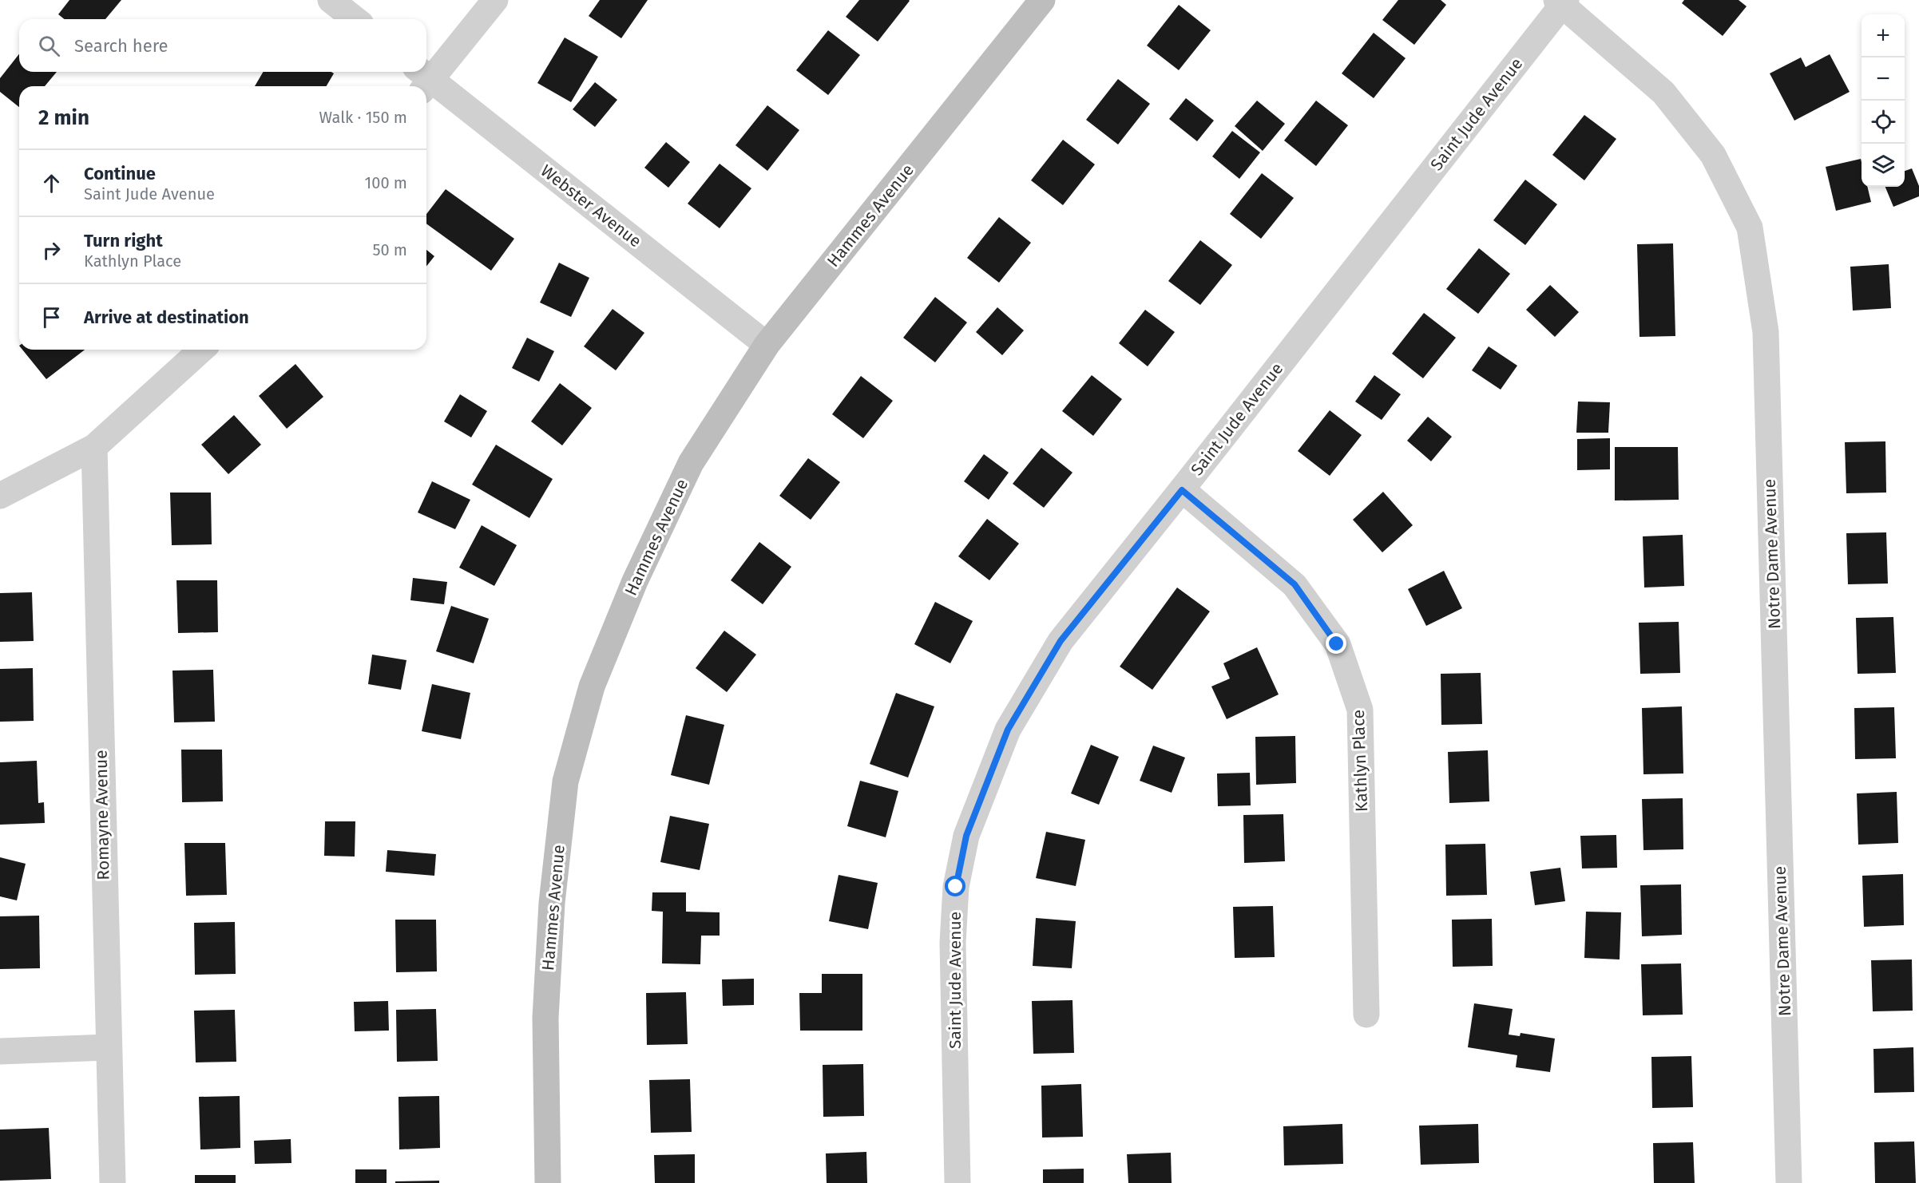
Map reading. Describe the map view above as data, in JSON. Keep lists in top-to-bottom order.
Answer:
{
  "streets": {
    "street": [
      "Saint Jude Avenue",
      "Webster Avenue",
      "Hammes Avenue",
      "Notre Dame Avenue",
      "Kathlyn Place",
      "Romayne Avenue"
    ]
  },
  "crossings": [
    ["Saint Jude Avenue", "Notre Dame Avenue"],
    ["Saint Jude Avenue", "Kathlyn Place"],
    ["Webster Avenue", "Hammes Avenue"]
  ],
  "page": {
    "map_buttons": ["+", "−"],
    "search": "Search here",
    "heading": ["2 min", "Walk · 150 m"],
    "list": [
      ["Continue", "Saint Jude Avenue", "100 m"],
      ["Turn right", "Kathlyn Place", "50 m"],
      "Arrive at destination"
    ]
  }
}
